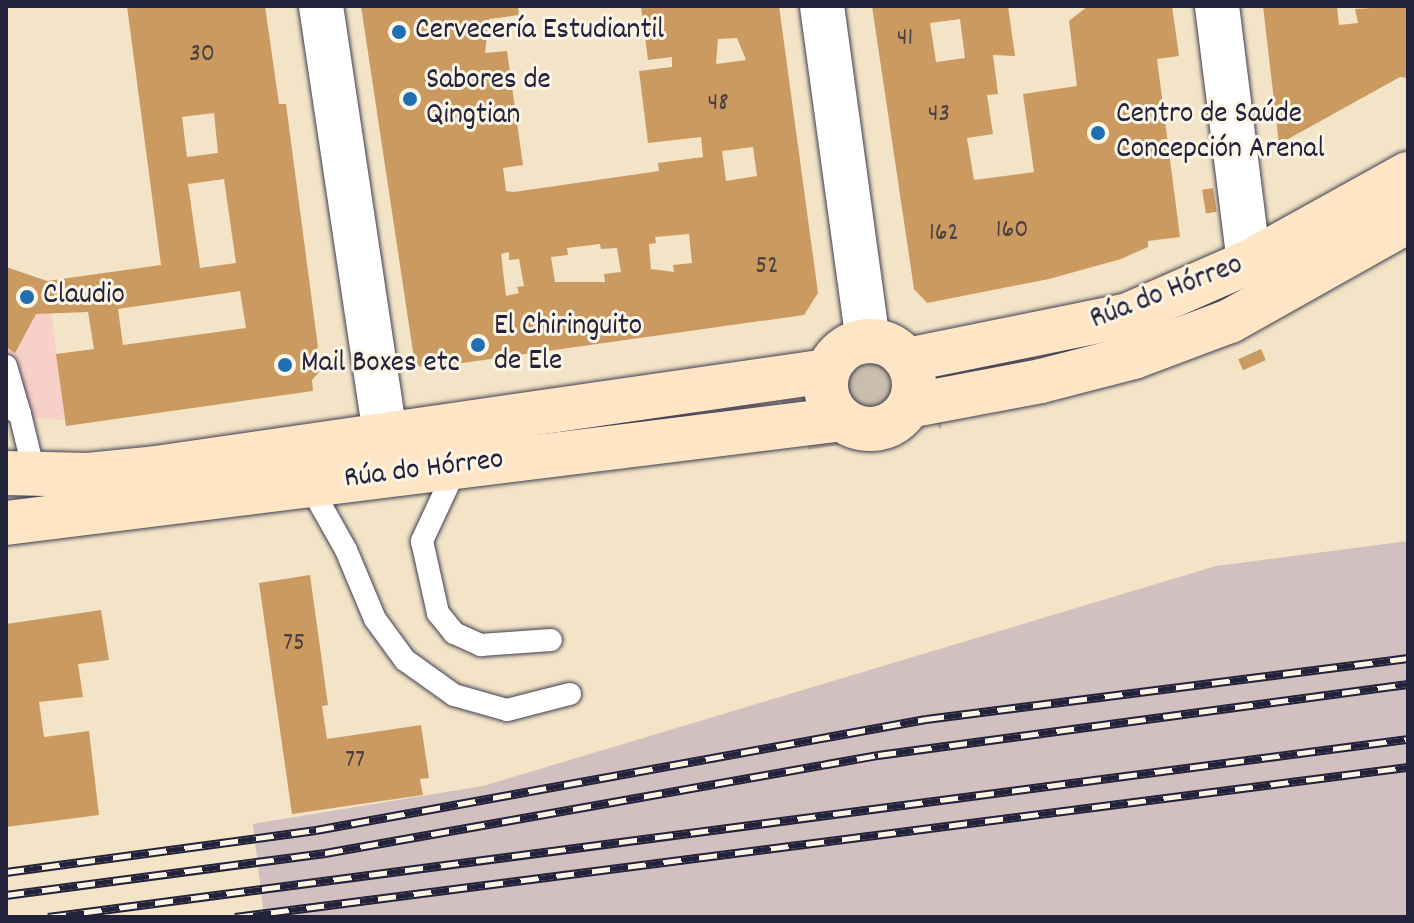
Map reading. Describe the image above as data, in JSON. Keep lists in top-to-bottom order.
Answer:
{
  "streets": {
    "main road": ["Rúa do Hórreo"]
  },
  "places": [
    "Cervecería Estudiantil",
    "Sabores de Qingtian",
    "Centro de Saúde Concepción Arenal",
    "Claudio",
    "El Chiringuito de Ele",
    "Mail Boxes etc"
  ],
  "house_numbers": [
    "41",
    "30",
    "48",
    "43",
    "160",
    "162",
    "52",
    "75",
    "77"
  ]
}
